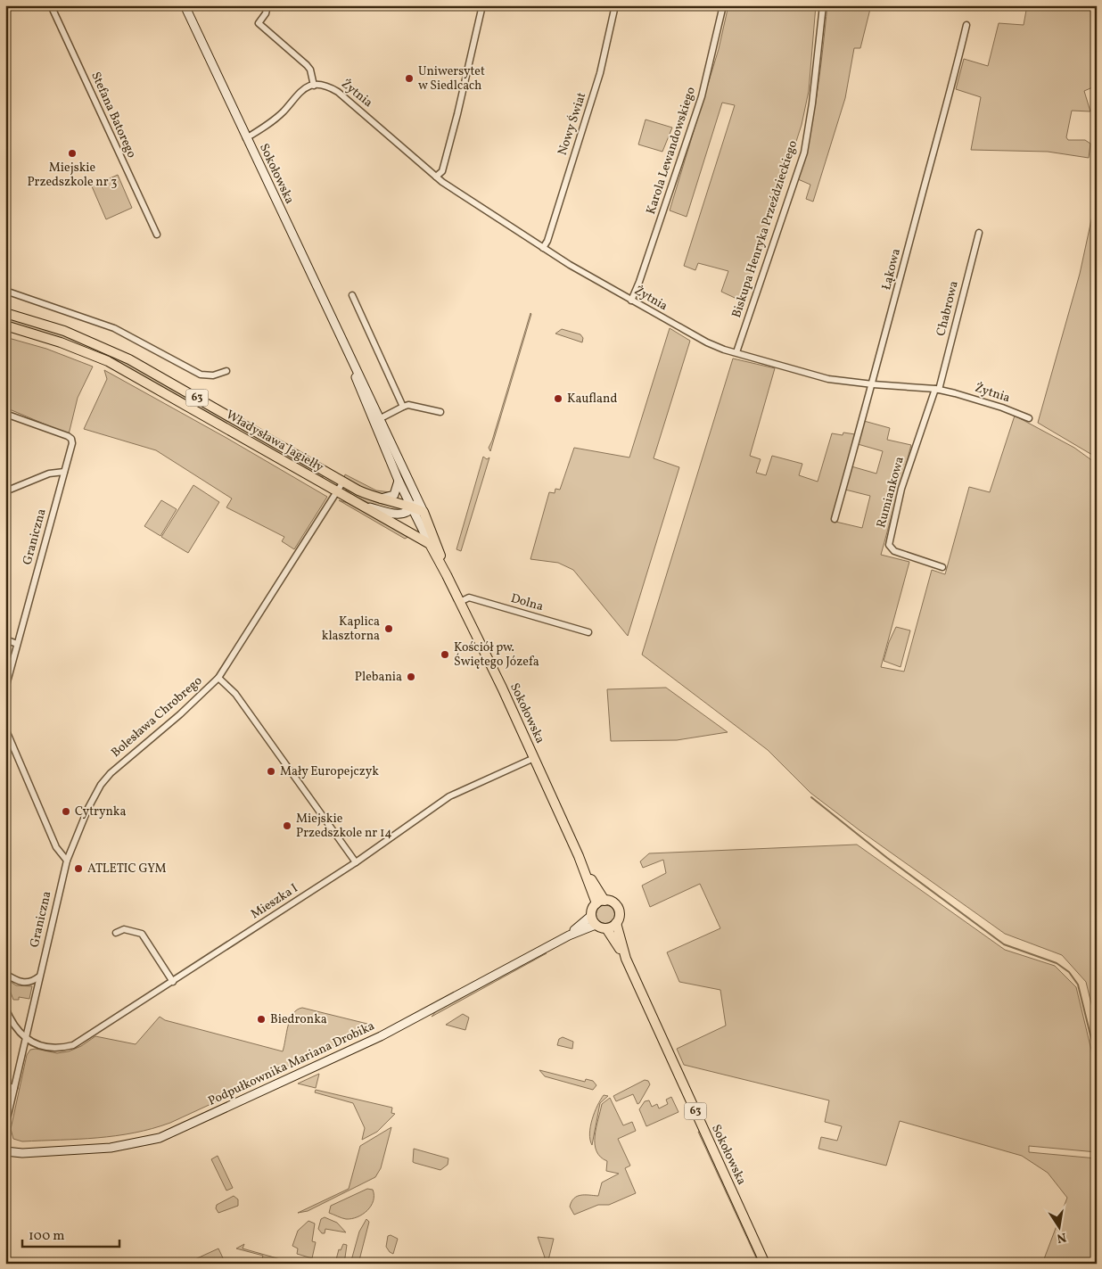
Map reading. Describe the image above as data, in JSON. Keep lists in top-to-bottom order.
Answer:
{
  "streets": {
    "main road": ["Sokołowska", "63", "Władysława Jagiełły"],
    "street": [
      "Żytnia",
      "Stefana Batorego",
      "Nowy Świat",
      "Karola Lewandowskiego",
      "Biskupa Henryka Przeździeckiego",
      "Łąkowa",
      "Chabrowa",
      "Rumiankowa",
      "Graniczna",
      "Dolna",
      "Bolesława Chrobrego",
      "Mieszka I",
      "Podpułkownika Mariana Drobika"
    ]
  },
  "crossings": [
    ["Żytnia", "Nowy Świat"],
    ["Żytnia", "Karola Lewandowskiego"],
    ["Żytnia", "Biskupa Henryka Przeździeckiego"],
    ["Żytnia", "Łąkowa"],
    ["Żytnia", "Chabrowa"],
    ["Żytnia", "Rumiankowa"],
    ["Sokołowska", "63"],
    ["Sokołowska", "Władysława Jagiełły"],
    ["Sokołowska", "Dolna"],
    ["Sokołowska", "Mieszka I"],
    ["Sokołowska", "Podpułkownika Mariana Drobika"],
    ["Chabrowa", "Rumiankowa"],
    ["63", "Podpułkownika Mariana Drobika"],
    ["Władysława Jagiełły", "Bolesława Chrobrego"],
    ["Graniczna", "Bolesława Chrobrego"],
    ["Graniczna", "Mieszka I"]
  ],
  "places": [
    "Uniwersytet w Siedlcach",
    "Miejskie Przedszkole nr 3",
    "Kaufland",
    "Kaplica klasztorna",
    "Kościół pw. Świętego Józefa",
    "Plebania",
    "Mały Europejczyk",
    "Cytrynka",
    "Miejskie Przedszkole nr 14",
    "ATLETIC GYM",
    "Biedronka"
  ],
  "scale_bar": "100 m",
  "north": "bottom"
}
